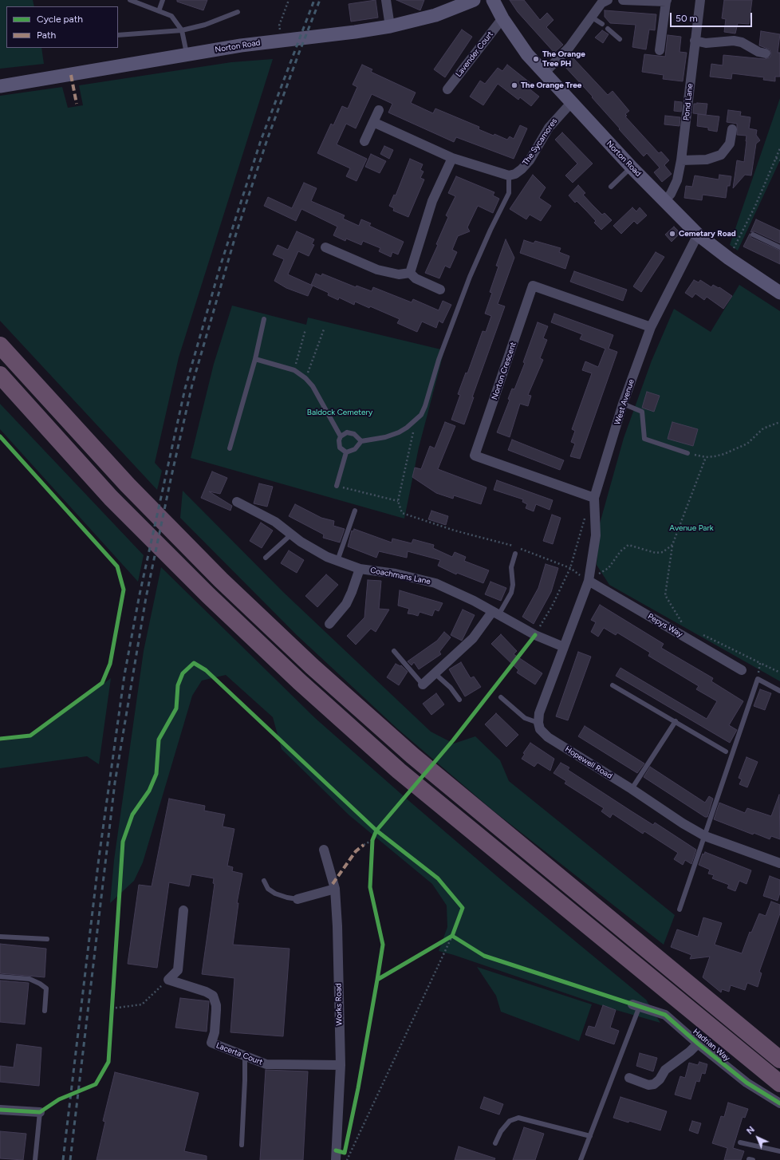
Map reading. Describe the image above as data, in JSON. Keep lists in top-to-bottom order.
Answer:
{
  "streets": {
    "street": [
      "Norton Road",
      "Lavender Court",
      "Pond Lane",
      "The Sycamores",
      "Norton Crescent",
      "West Avenue",
      "Coachmans Lane",
      "Pepys Way",
      "Hopewell Road",
      "Works Road",
      "Hadrian Way",
      "Lacerta Court"
    ]
  },
  "crossings": [
    ["Norton Road", "Lavender Court"],
    ["Norton Road", "Pond Lane"],
    ["Norton Road", "The Sycamores"],
    ["Norton Road", "West Avenue"],
    ["Norton Crescent", "West Avenue"],
    ["West Avenue", "Pepys Way"],
    ["Works Road", "Lacerta Court"]
  ],
  "parks": ["Baldock Cemetery", "Avenue Park"],
  "places": ["The Orange Tree PH", "The Orange Tree", "Cemetary Road"],
  "legend": ["Cycle path", "Path"],
  "scale_bar": "50 m",
  "north": "top left"
}
